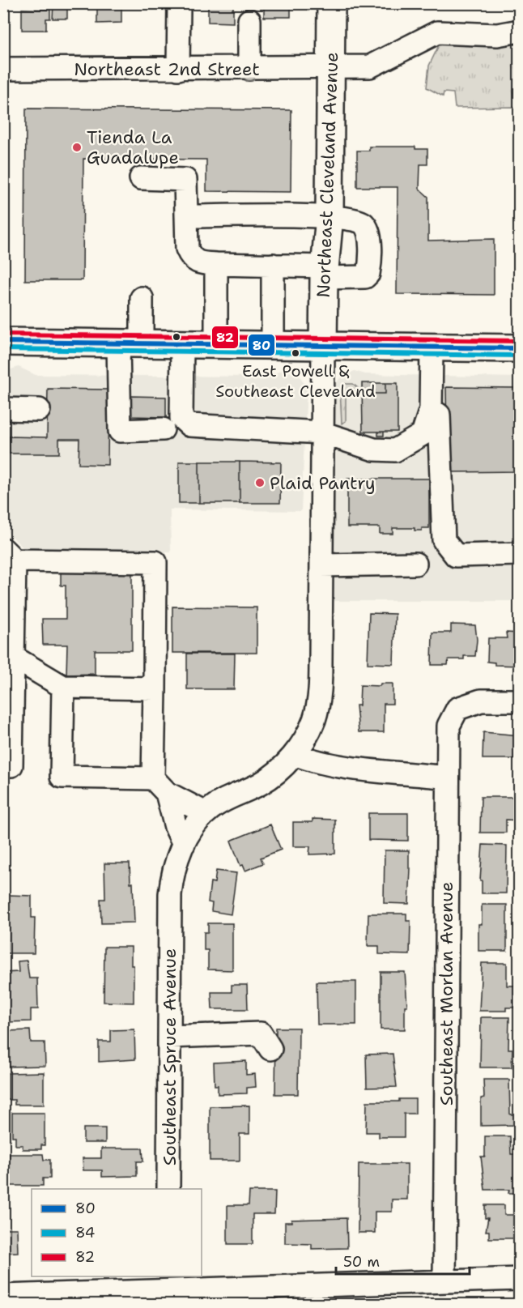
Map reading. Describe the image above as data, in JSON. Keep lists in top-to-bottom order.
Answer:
{
  "streets": {
    "main road": ["Northeast Cleveland Avenue"],
    "street": ["Northeast 2nd Street", "Southeast Morlan Avenue", "Southeast Spruce Avenue"]
  },
  "crossings": [
    ["Northeast 2nd Street", "Northeast Cleveland Avenue"]
  ],
  "places": ["Tienda La Guadalupe", "East Powell & Southeast Cleveland", "Plaid Pantry"],
  "lines": ["transit line 82", "transit line 80", "transit line 84"],
  "legend": ["80", "84", "82"],
  "scale_bar": "50 m"
}
